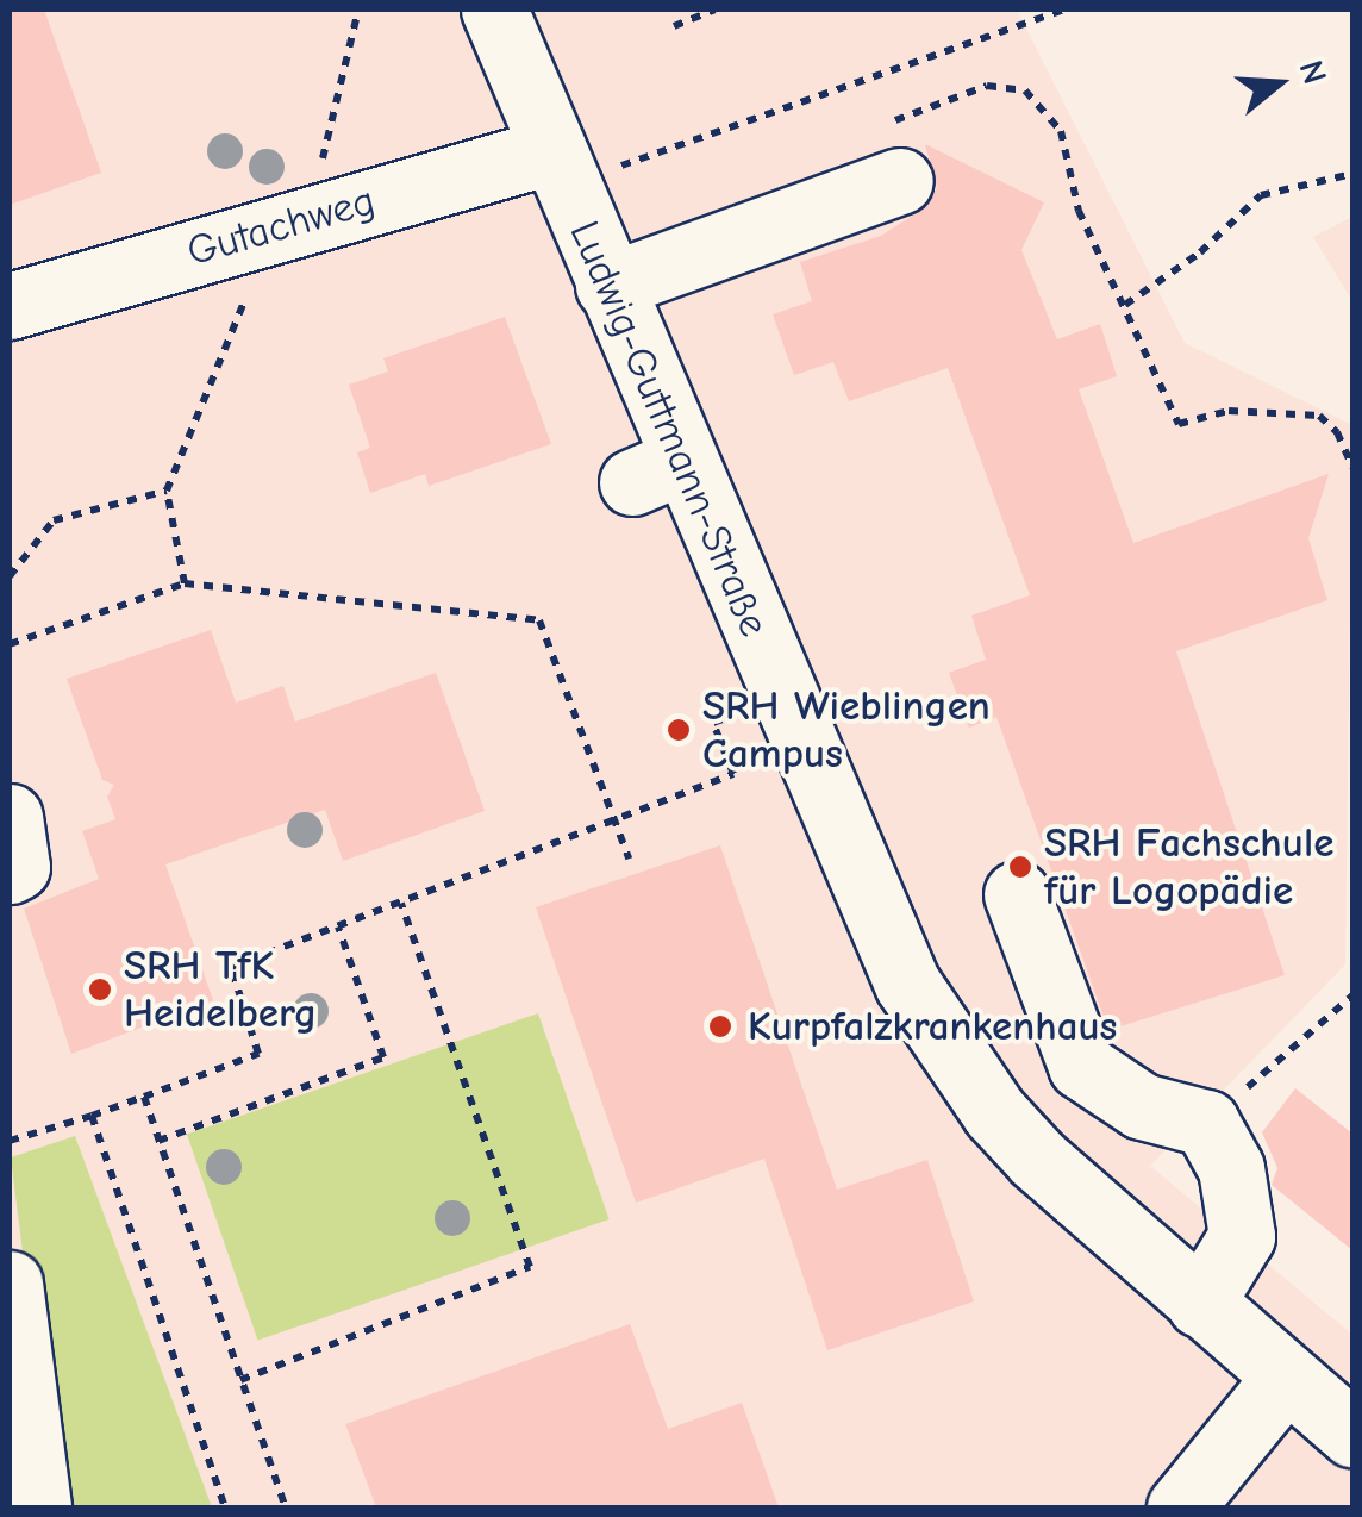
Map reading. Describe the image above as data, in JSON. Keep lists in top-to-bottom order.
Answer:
{
  "streets": {
    "street": ["Gutachweg", "Ludwig-Guttmann-Straße"]
  },
  "crossings": [
    ["Gutachweg", "Ludwig-Guttmann-Straße"]
  ],
  "places": [
    "SRH Wieblingen Campus",
    "SRH Fachschule für Logopädie",
    "SRH TfK Heidelberg",
    "Kurpfalzkrankenhaus"
  ],
  "north": "right"
}
